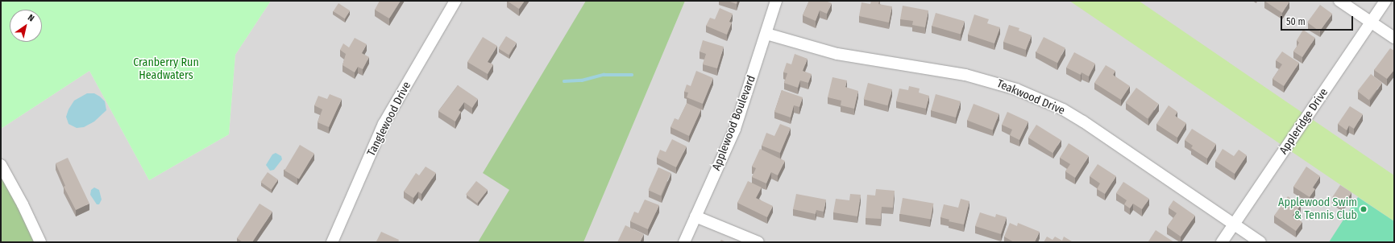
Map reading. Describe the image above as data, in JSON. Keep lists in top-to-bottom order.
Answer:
{
  "streets": {
    "street": [
      "Teakwood Drive",
      "Tanglewood Drive",
      "Appleridge Drive",
      "Applewood Boulevard"
    ]
  },
  "crossings": [
    ["Teakwood Drive", "Appleridge Drive"],
    ["Teakwood Drive", "Applewood Boulevard"]
  ],
  "parks": ["Cranberry Run Headwaters"],
  "places": ["Applewood Swim & Tennis Club"],
  "scale_bar": "50 m",
  "north": "top right"
}
